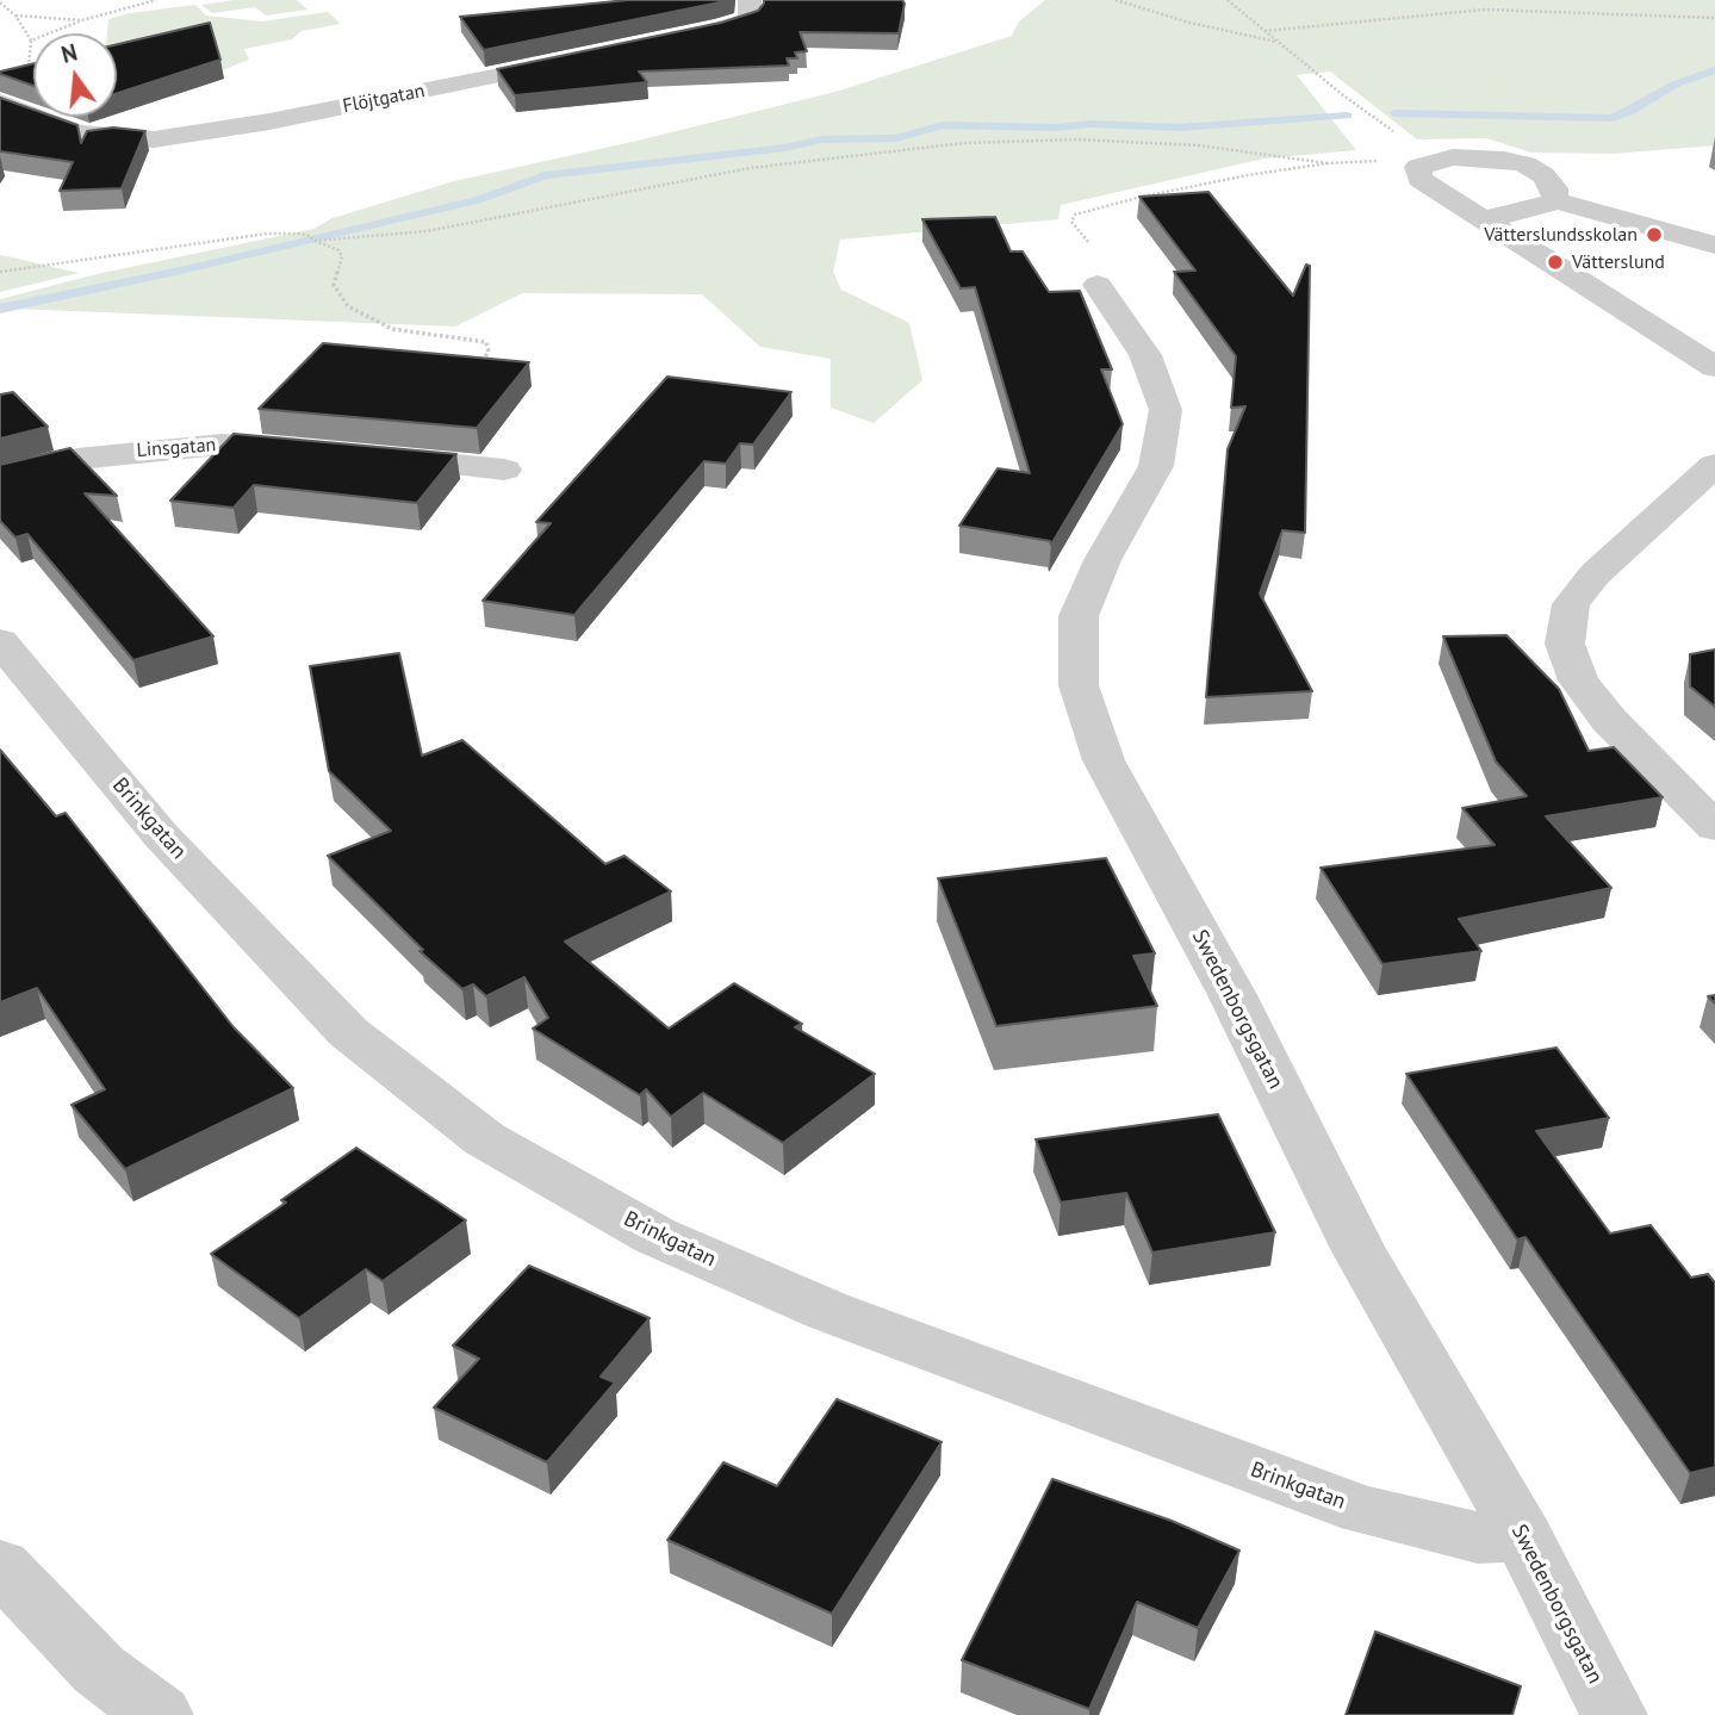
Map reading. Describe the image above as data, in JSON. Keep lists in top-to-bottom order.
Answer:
{
  "streets": {
    "street": [
      "Flöjtgatan",
      "Linsgatan",
      "Brinkgatan",
      "Swedenborgsgatan"
    ]
  },
  "crossings": [
    ["Brinkgatan", "Swedenborgsgatan"]
  ],
  "places": ["Vätterslundsskolan", "Vätterslund"],
  "north": "top"
}
